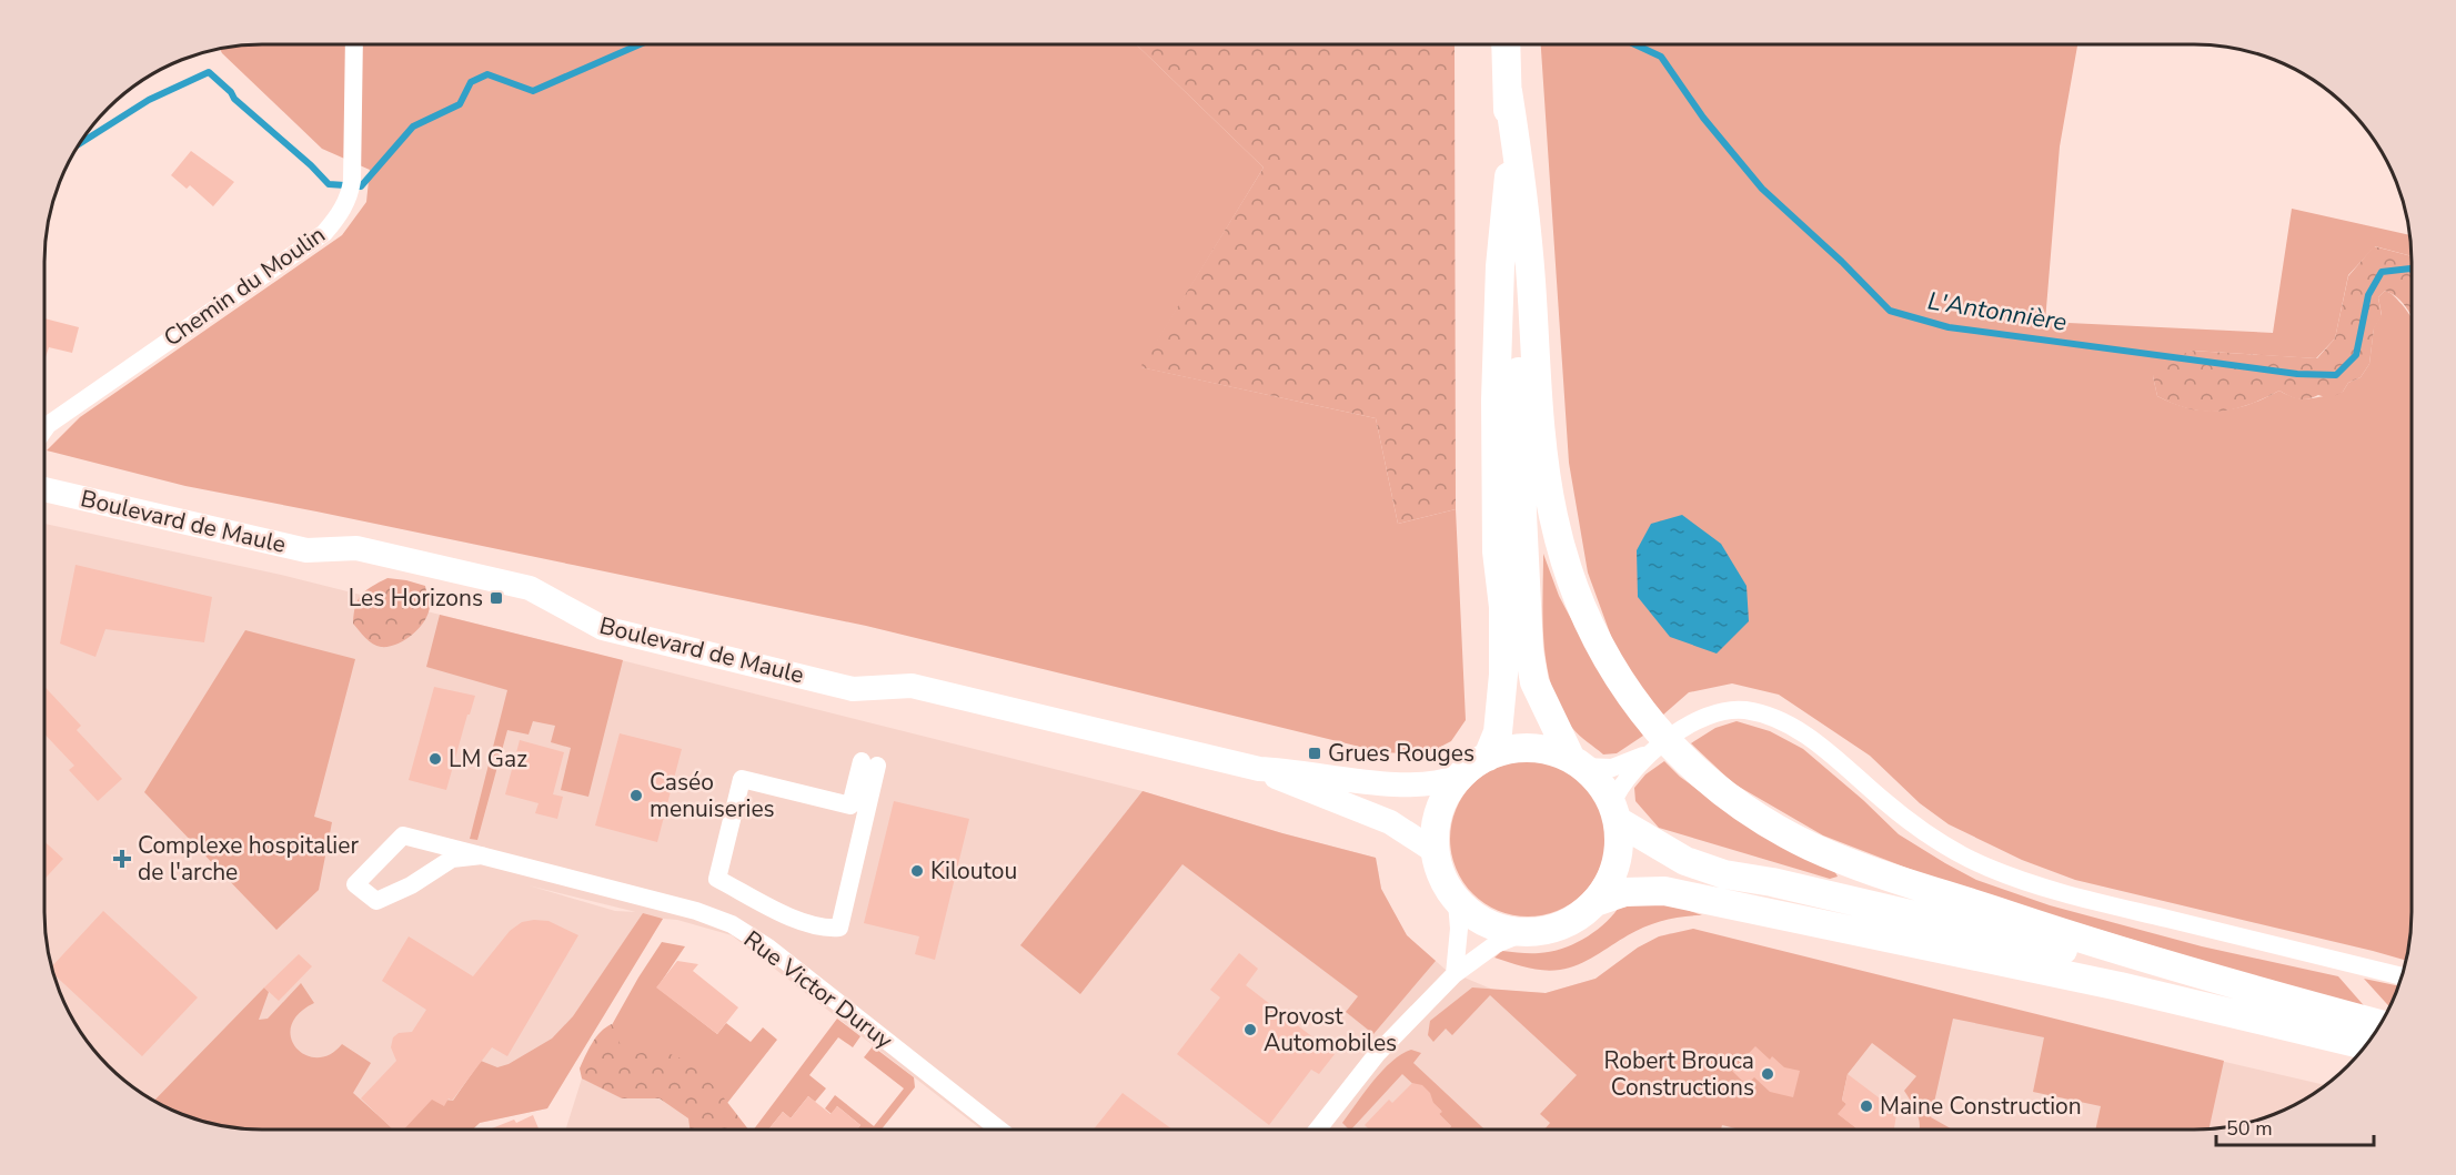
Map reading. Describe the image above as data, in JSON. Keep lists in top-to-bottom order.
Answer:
{
  "streets": {
    "main road": ["Boulevard de Maule"],
    "street": ["Chemin du Moulin", "Rue Victor Duruy"]
  },
  "water": ["L'Antonnière"],
  "places": {
    "transit": ["Les Horizons", "Grues Rouges"],
    "other": [
      "LM Gaz",
      "Caséo menuiseries",
      "Kiloutou",
      "Provost Automobiles",
      "Robert Brouca Constructions",
      "Maine Construction"
    ],
    "health": ["Complexe hospitalier de l'arche"]
  },
  "scale_bar": "50 m"
}
